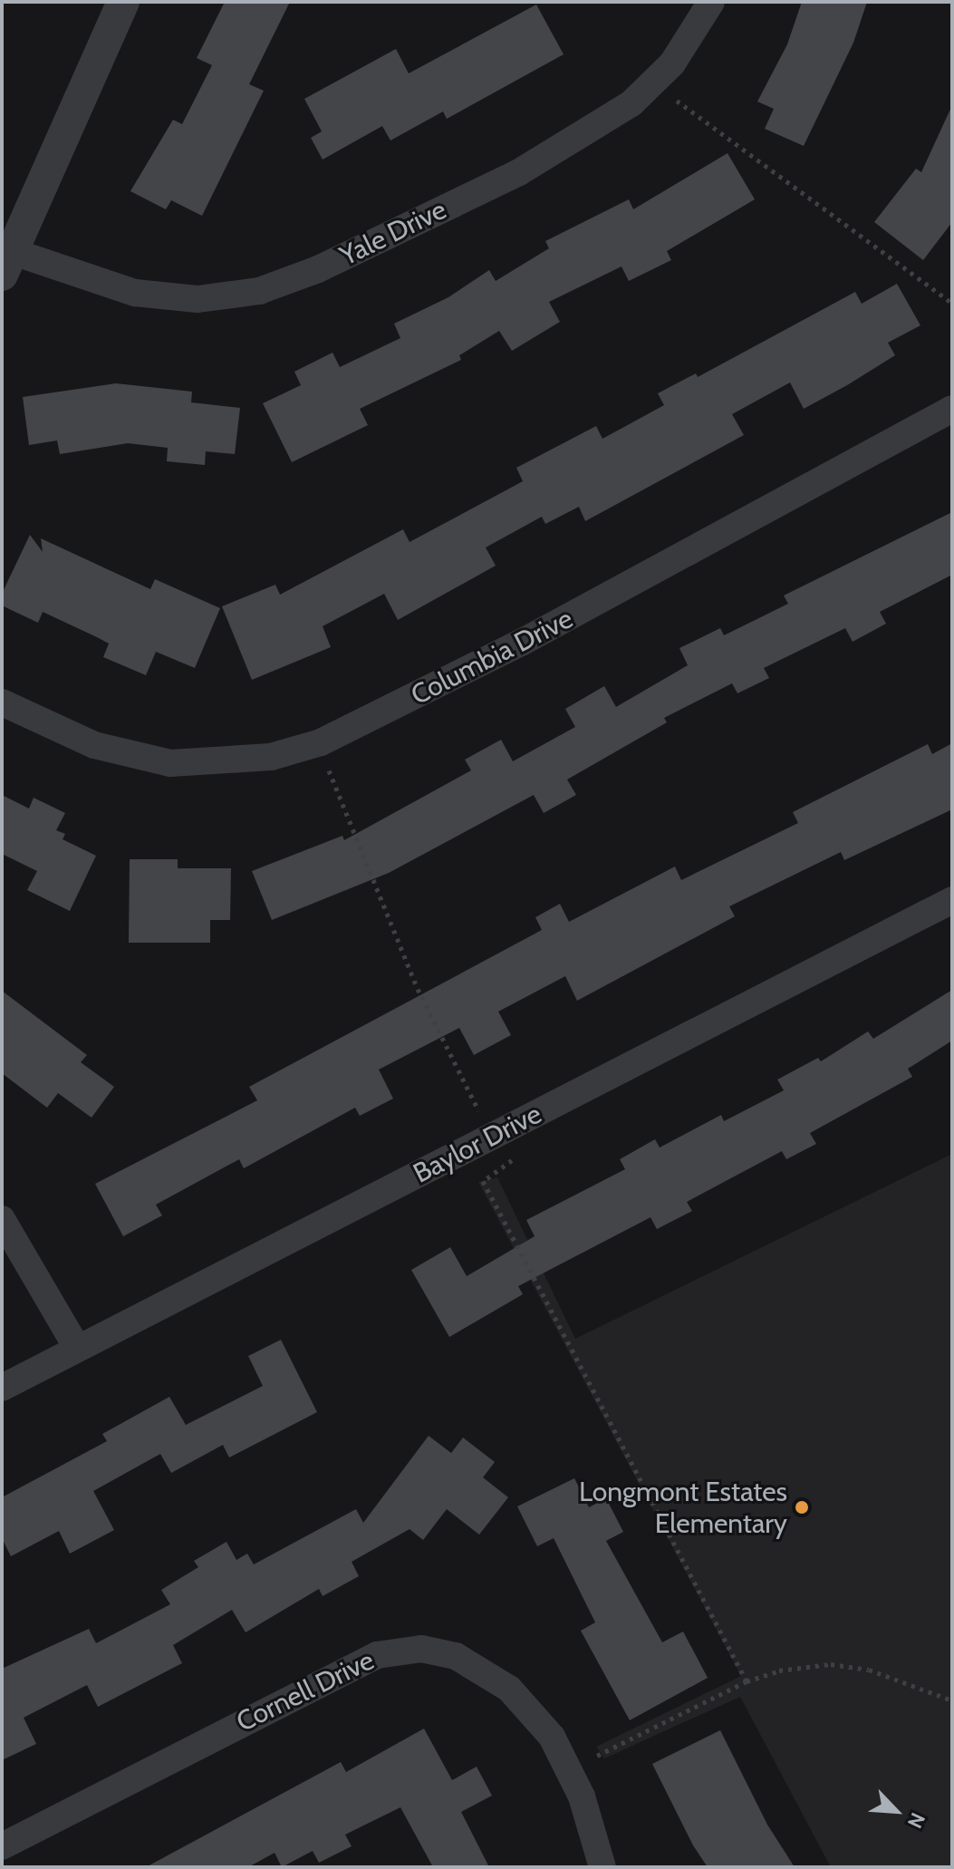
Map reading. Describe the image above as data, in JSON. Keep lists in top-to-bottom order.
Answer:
{
  "streets": {
    "street": [
      "Yale Drive",
      "Columbia Drive",
      "Baylor Drive",
      "Cornell Drive"
    ]
  },
  "places": ["Longmont Estates Elementary"],
  "north": "bottom right"
}
